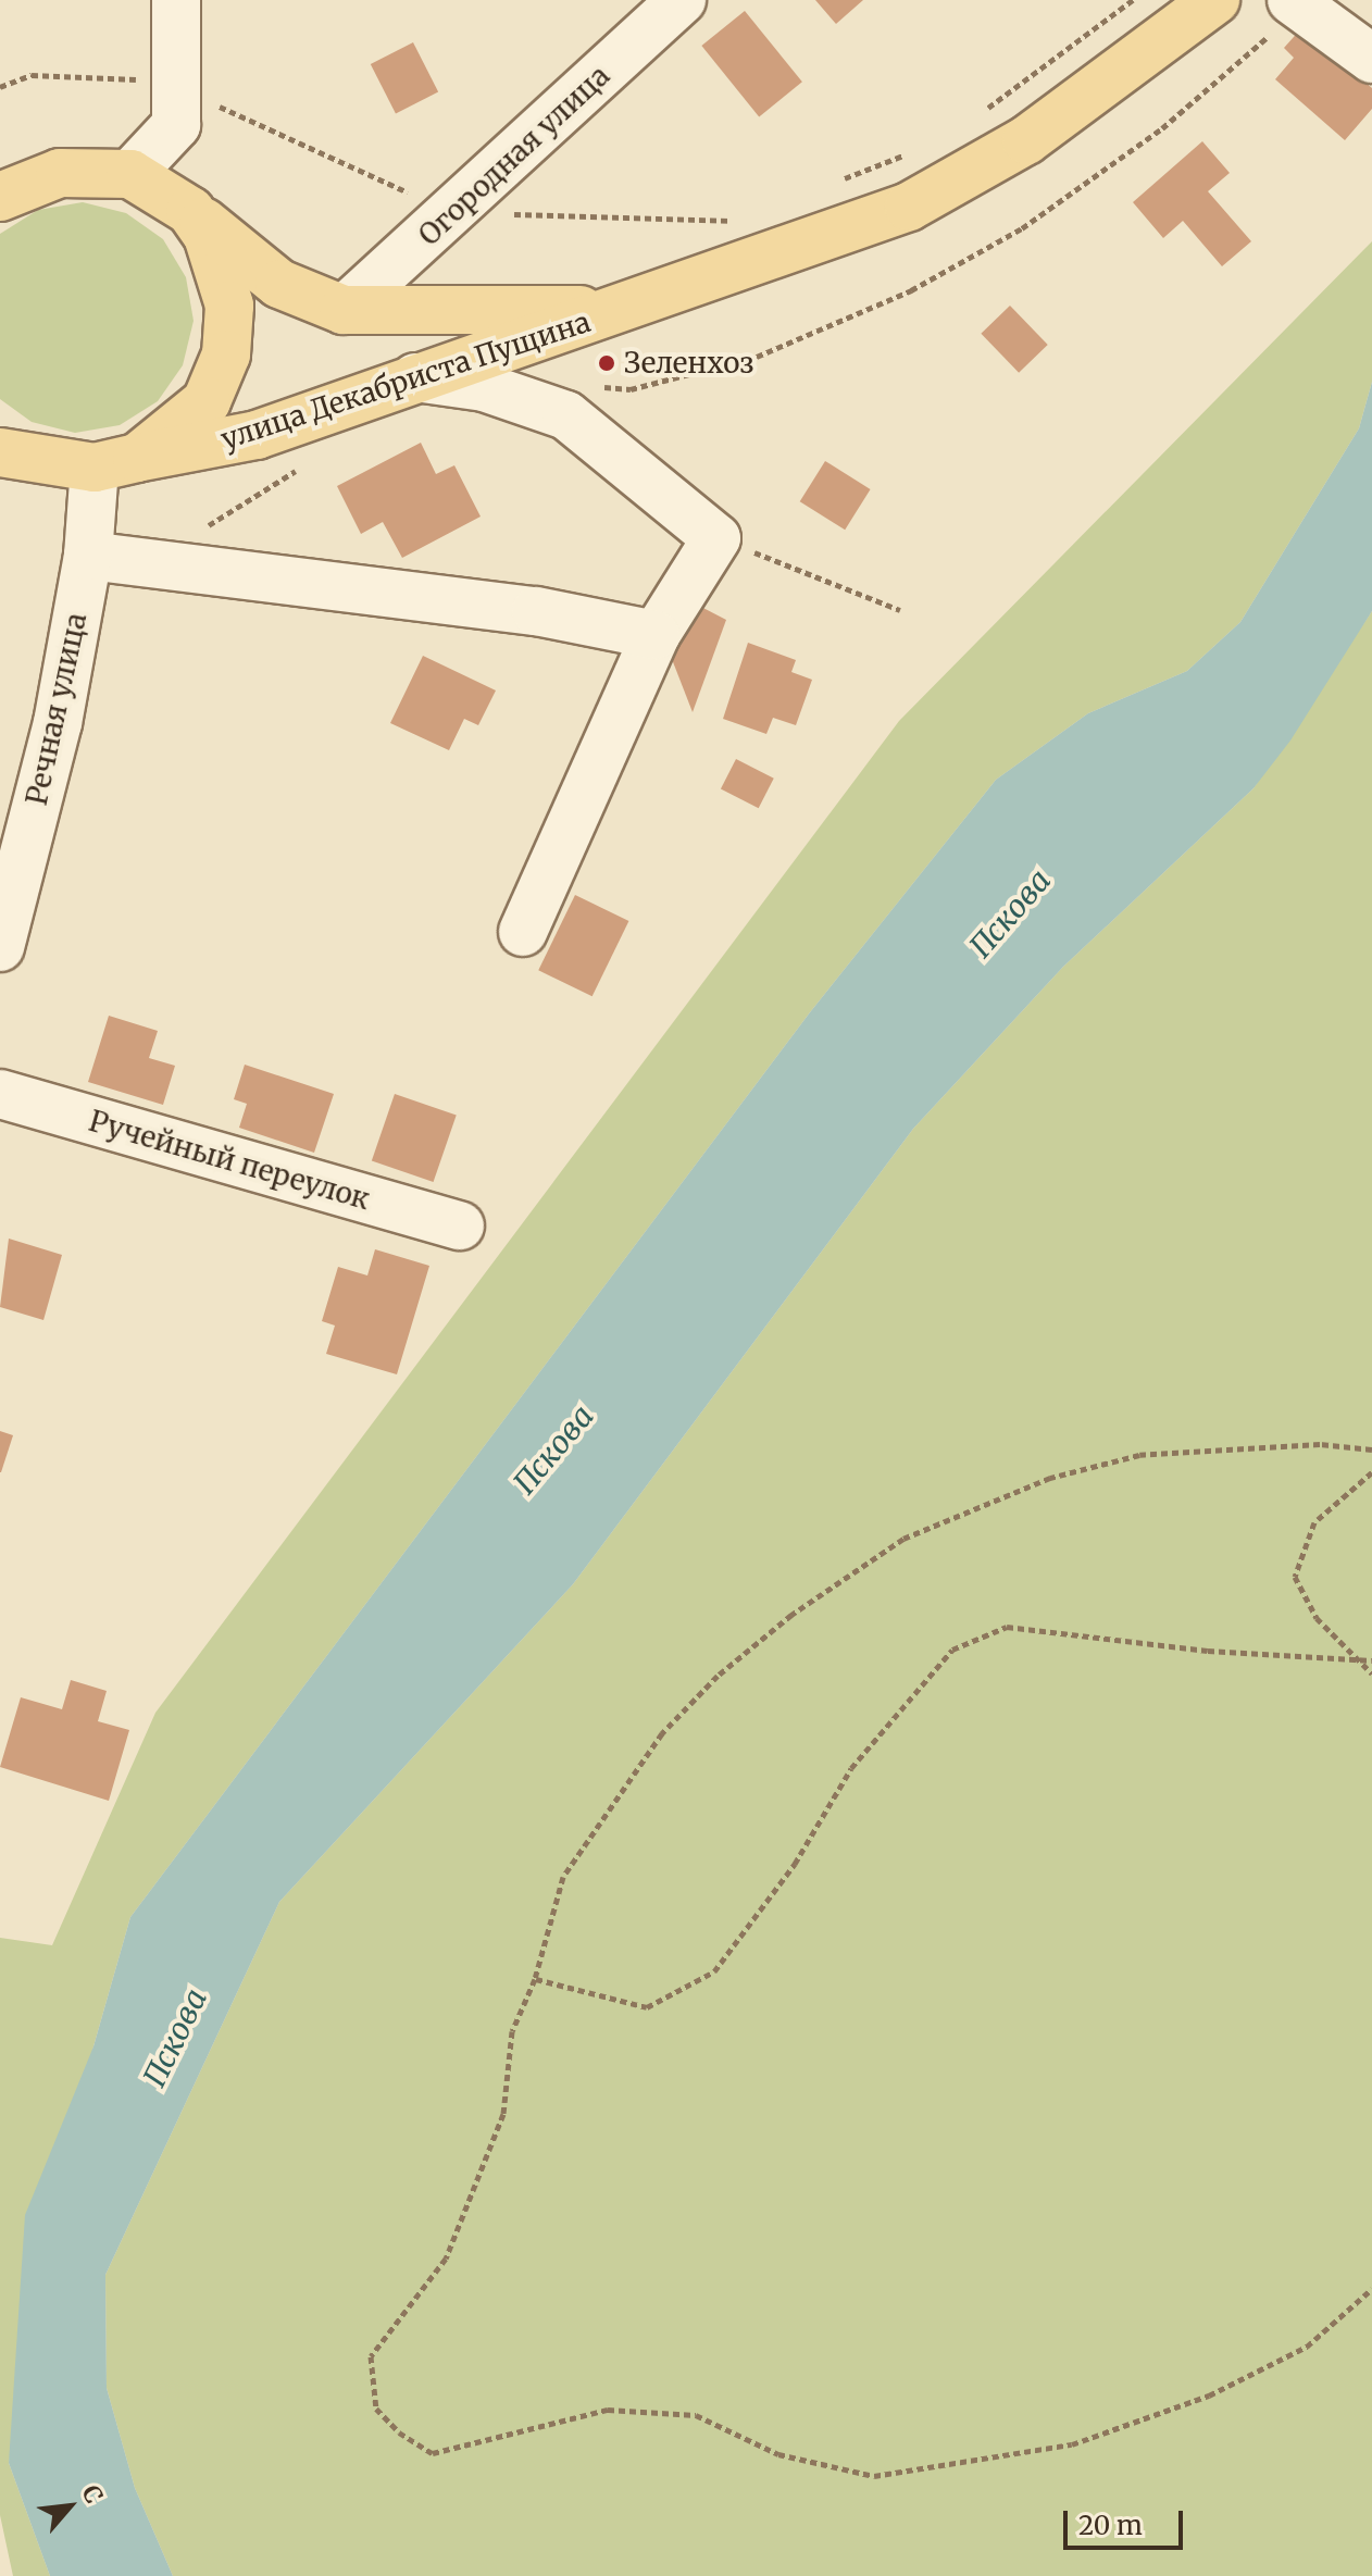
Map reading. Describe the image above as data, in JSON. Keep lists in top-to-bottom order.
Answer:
{
  "streets": {
    "main road": ["улица Декабриста Пущина"],
    "street": ["Огородная улица", "Речная улица", "Ручейный переулок"]
  },
  "crossings": [
    ["Огородная улица", "улица Декабриста Пущина"],
    ["улица Декабриста Пущина", "Речная улица"]
  ],
  "water": ["Пскова"],
  "places": ["Зеленхоз"],
  "scale_bar": "20 m",
  "north": "top right"
}
